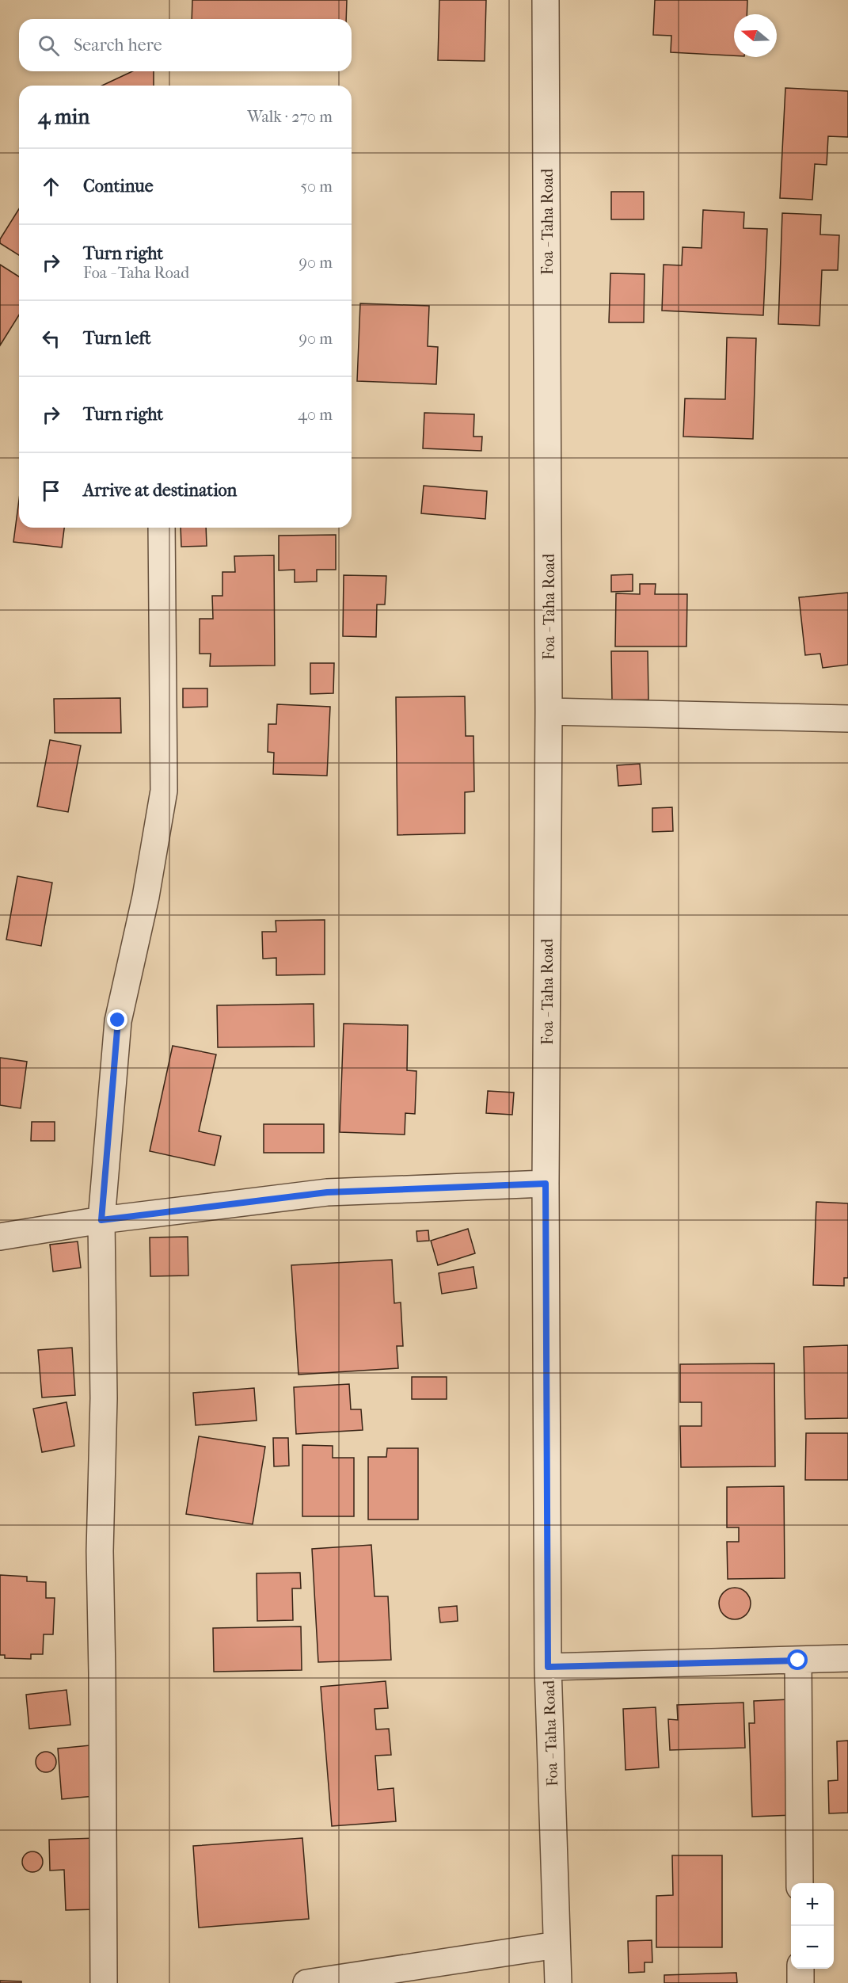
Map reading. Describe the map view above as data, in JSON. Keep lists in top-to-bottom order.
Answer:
{
  "streets": {
    "street": ["Foa - Taha Road"]
  },
  "north": "left",
  "page": {
    "search": "Search here",
    "heading": ["4 min", "Walk · 270 m"],
    "list": [
      ["Continue", "50 m"],
      ["Turn right", "Foa - Taha Road", "90 m"],
      ["Turn left", "90 m"],
      ["Turn right", "40 m"],
      "Arrive at destination"
    ],
    "map_buttons": ["+", "−"]
  }
}
